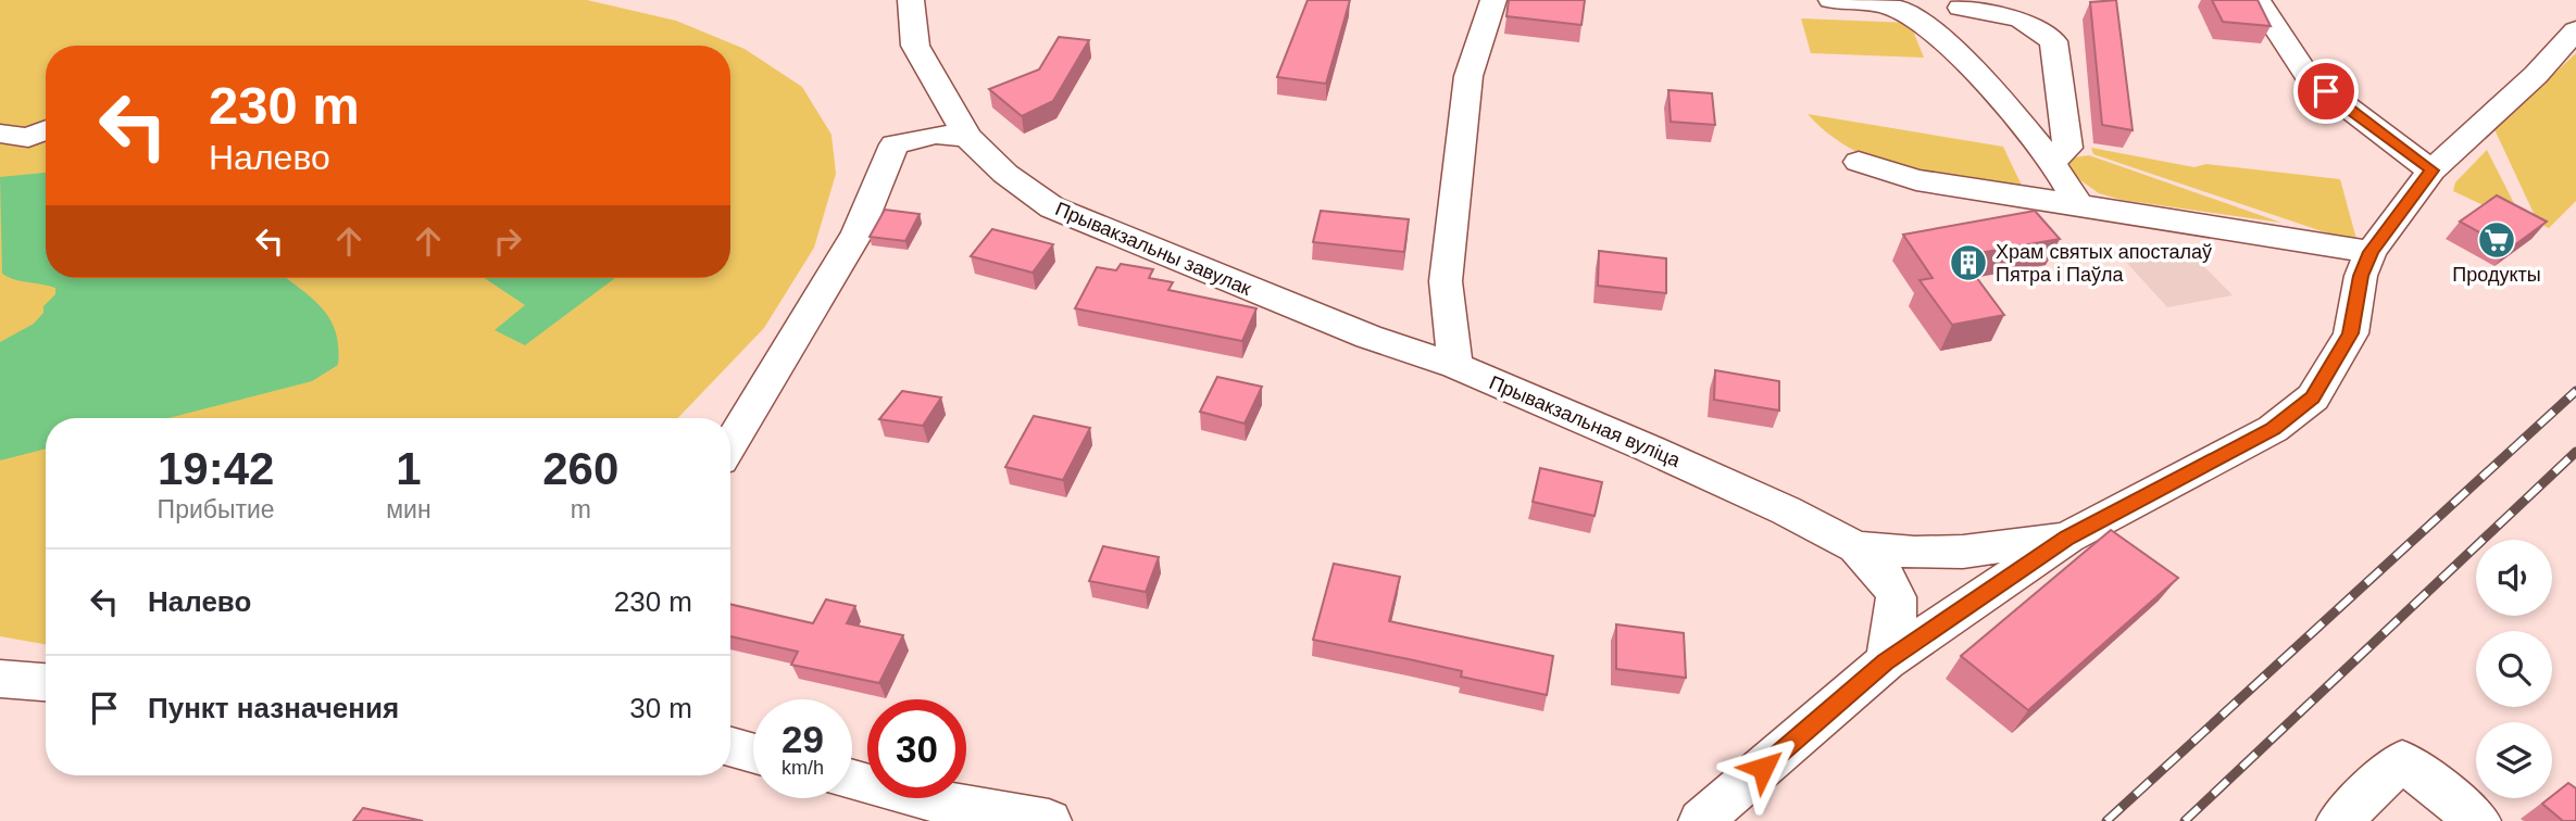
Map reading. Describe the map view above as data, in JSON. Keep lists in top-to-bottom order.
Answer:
{
  "streets": {
    "street": ["Прывакзальны завулак", "Прывакзальная вуліца"]
  },
  "crossings": [
    ["Прывакзальны завулак", "Прывакзальная вуліца"]
  ],
  "places": {
    "supermarket": ["Продукты"],
    "building": ["Храм святых апосталаў Пятра і Паўла"]
  },
  "page": {
    "turn": ["230 m", "Налево"],
    "eta": [
      "19:42",
      "Прибытие",
      "1",
      "мин",
      "260",
      "m"
    ],
    "list": [
      {
        "name": "Налево",
        "value": "230 m"
      },
      {
        "name": "Пункт назначения",
        "value": "30 m"
      }
    ],
    "speed": "29 km/h",
    "limit": "30"
  }
}
